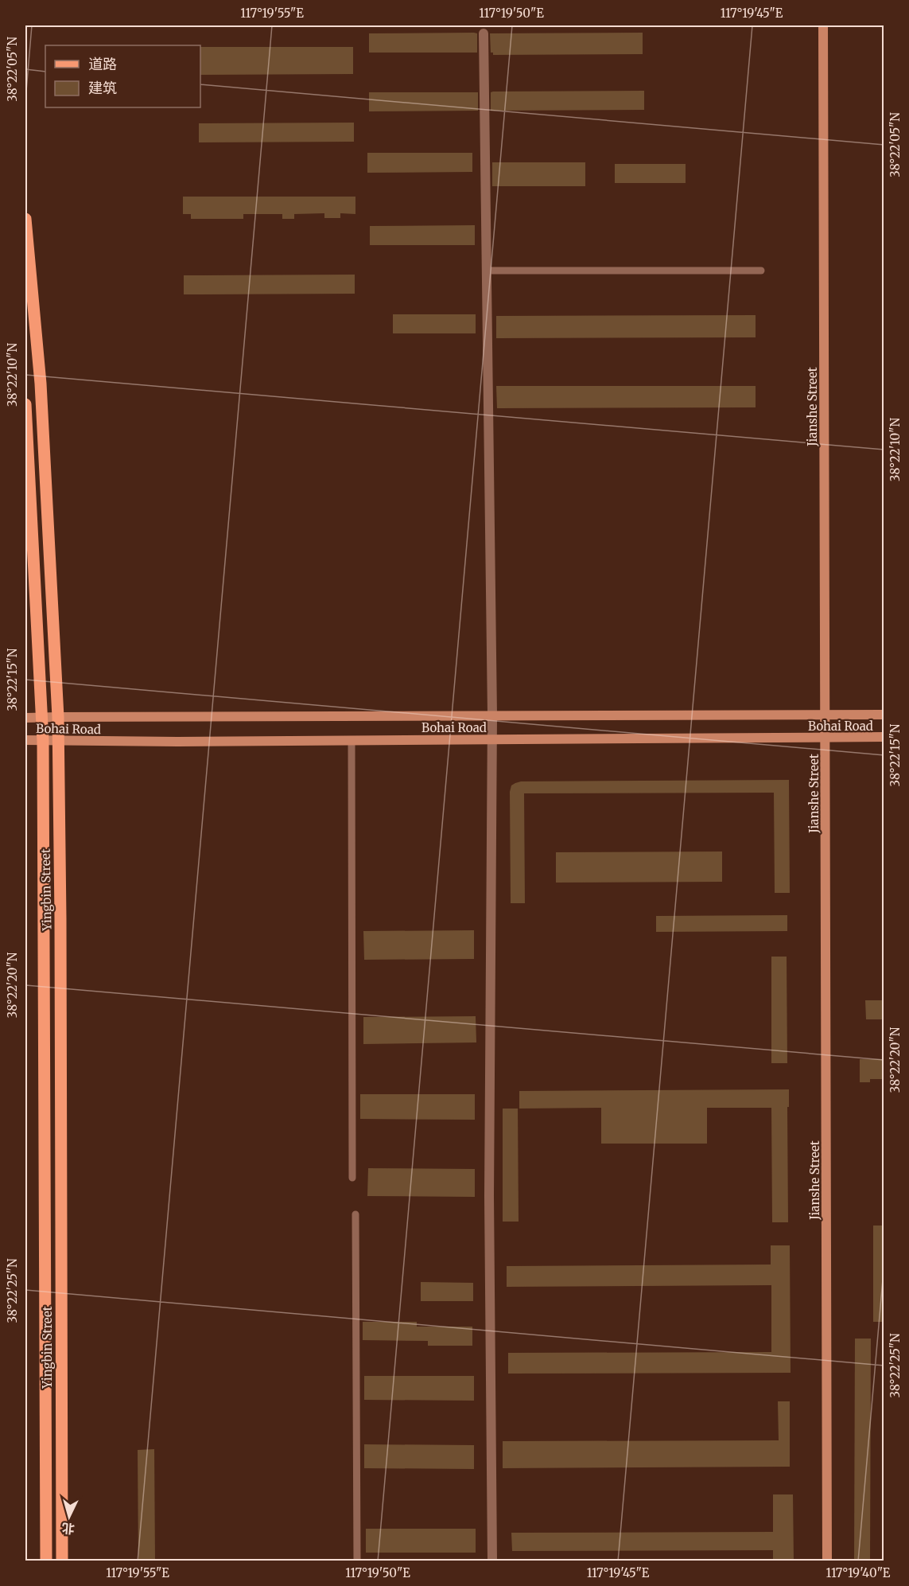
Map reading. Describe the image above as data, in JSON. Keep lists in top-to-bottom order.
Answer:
{
  "streets": {
    "main road": ["Jianshe Street", "Bohai Road", "Yingbin Street"]
  },
  "crossings": [
    ["Jianshe Street", "Bohai Road"],
    ["Bohai Road", "Yingbin Street"]
  ],
  "legend": ["道路", "建筑"],
  "north": "bottom",
  "coordinates": [
    "117°19'55\"E",
    "117°19'50\"E",
    "117°19'45\"E",
    "38°22'05\"N",
    "38°22'10\"N",
    "38°22'15\"N",
    "38°22'20\"N",
    "38°22'25\"N",
    "117°19'40\"E"
  ]
}
